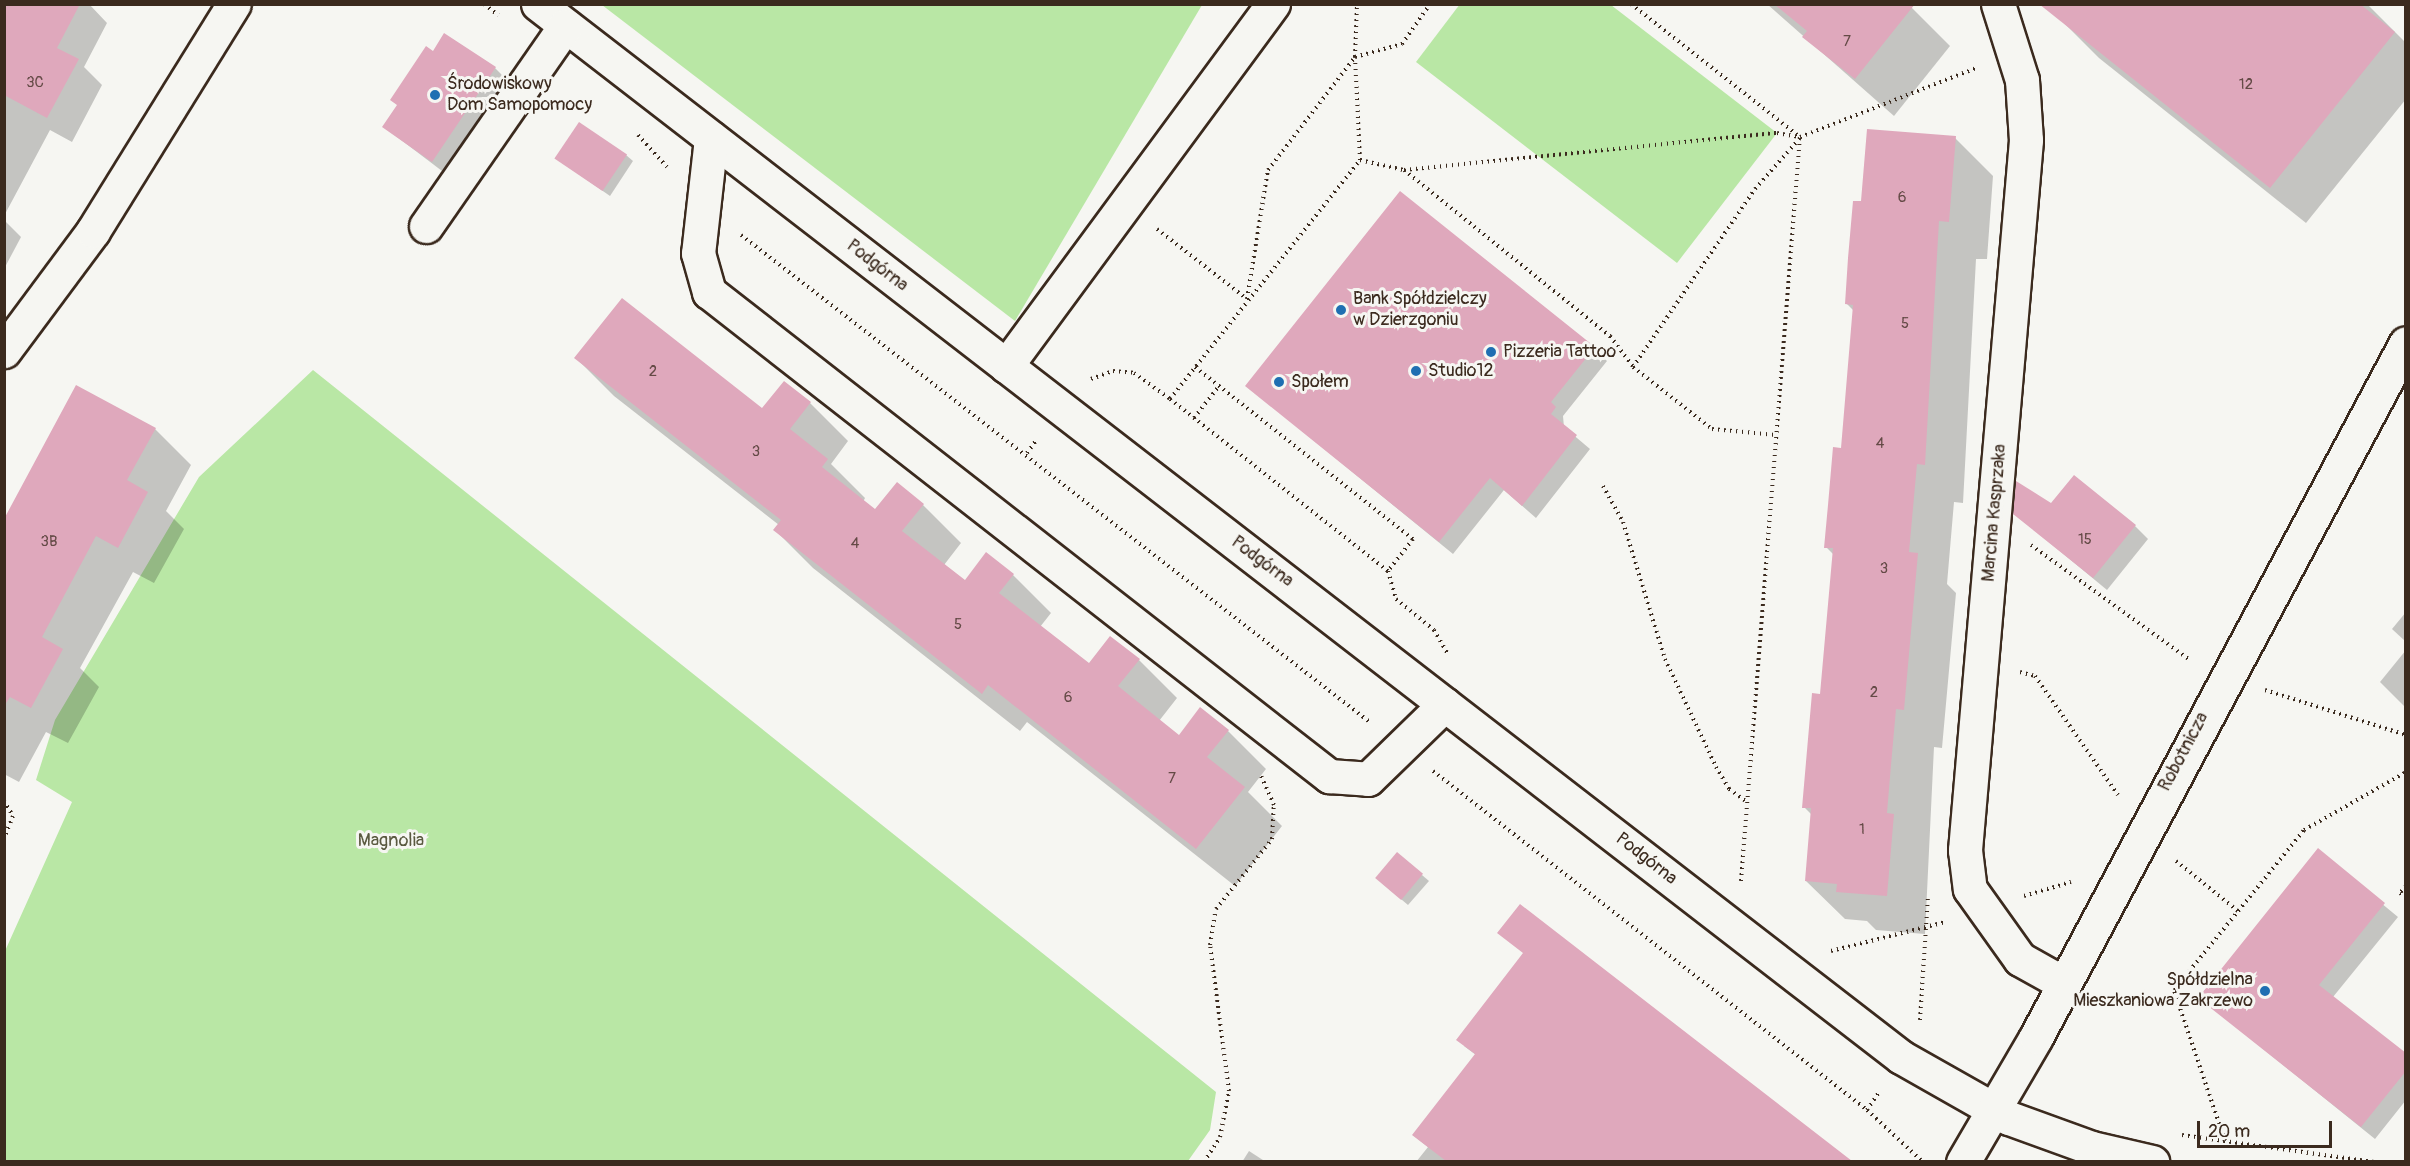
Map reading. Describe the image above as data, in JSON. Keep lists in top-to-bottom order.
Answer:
{
  "streets": {
    "street": ["Podgórna", "Marcina Kasprzaka", "Robotnicza"]
  },
  "crossings": [
    ["Podgórna", "Robotnicza"],
    ["Marcina Kasprzaka", "Robotnicza"]
  ],
  "parks": ["Magnolia"],
  "places": [
    "Środowiskowy Dom Samopomocy",
    "Bank Spółdzielczy w Dzierzgoniu",
    "Pizzeria Tattoo",
    "Studio12",
    "Społem",
    "Spółdzielna Mieszkaniowa Zakrzewo"
  ],
  "house_numbers": [
    "7",
    "3C",
    "12",
    "6",
    "5",
    "2",
    "4",
    "3",
    "15",
    "3B",
    "4",
    "3",
    "5",
    "2",
    "6",
    "7",
    "1"
  ],
  "scale_bar": "20 m"
}
